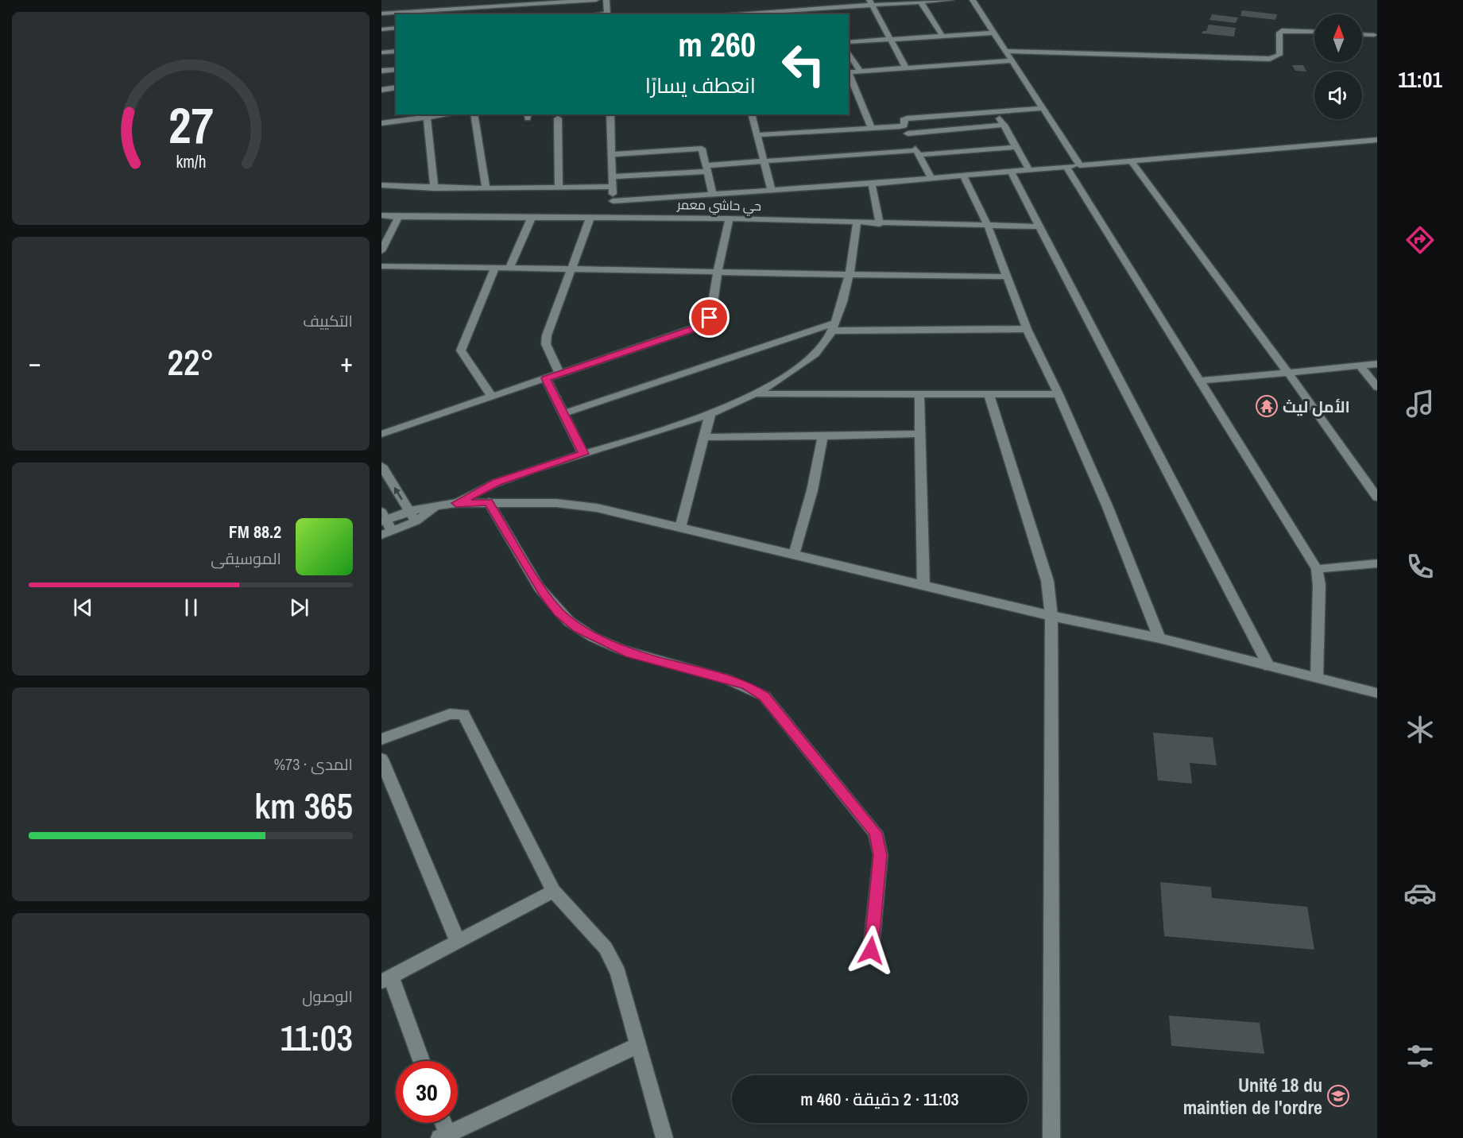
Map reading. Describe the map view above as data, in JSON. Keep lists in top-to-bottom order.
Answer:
{
  "streets": {
    "street": ["حي حاشي معمر"]
  },
  "places": {
    "temple": ["الأمل ليث"],
    "school or university": ["Unité 18 du maintien de l'ordre"]
  },
  "north": "top",
  "page": {
    "tabs": "11:01",
    "turn": ["260 m", "انعطف يسارًا"],
    "tile": [
      "التكييف",
      ["المدى · 73%", "365 km"],
      ["الوصول", "11:03"]
    ],
    "heat": ["−", "22°", "+"],
    "song": ["88.2 FM", "الموسيقى"],
    "limit": "30",
    "trip": "11:03 · 2 دقيقة · 460 m",
    "gauge": ["27", "km/h"]
  }
}
